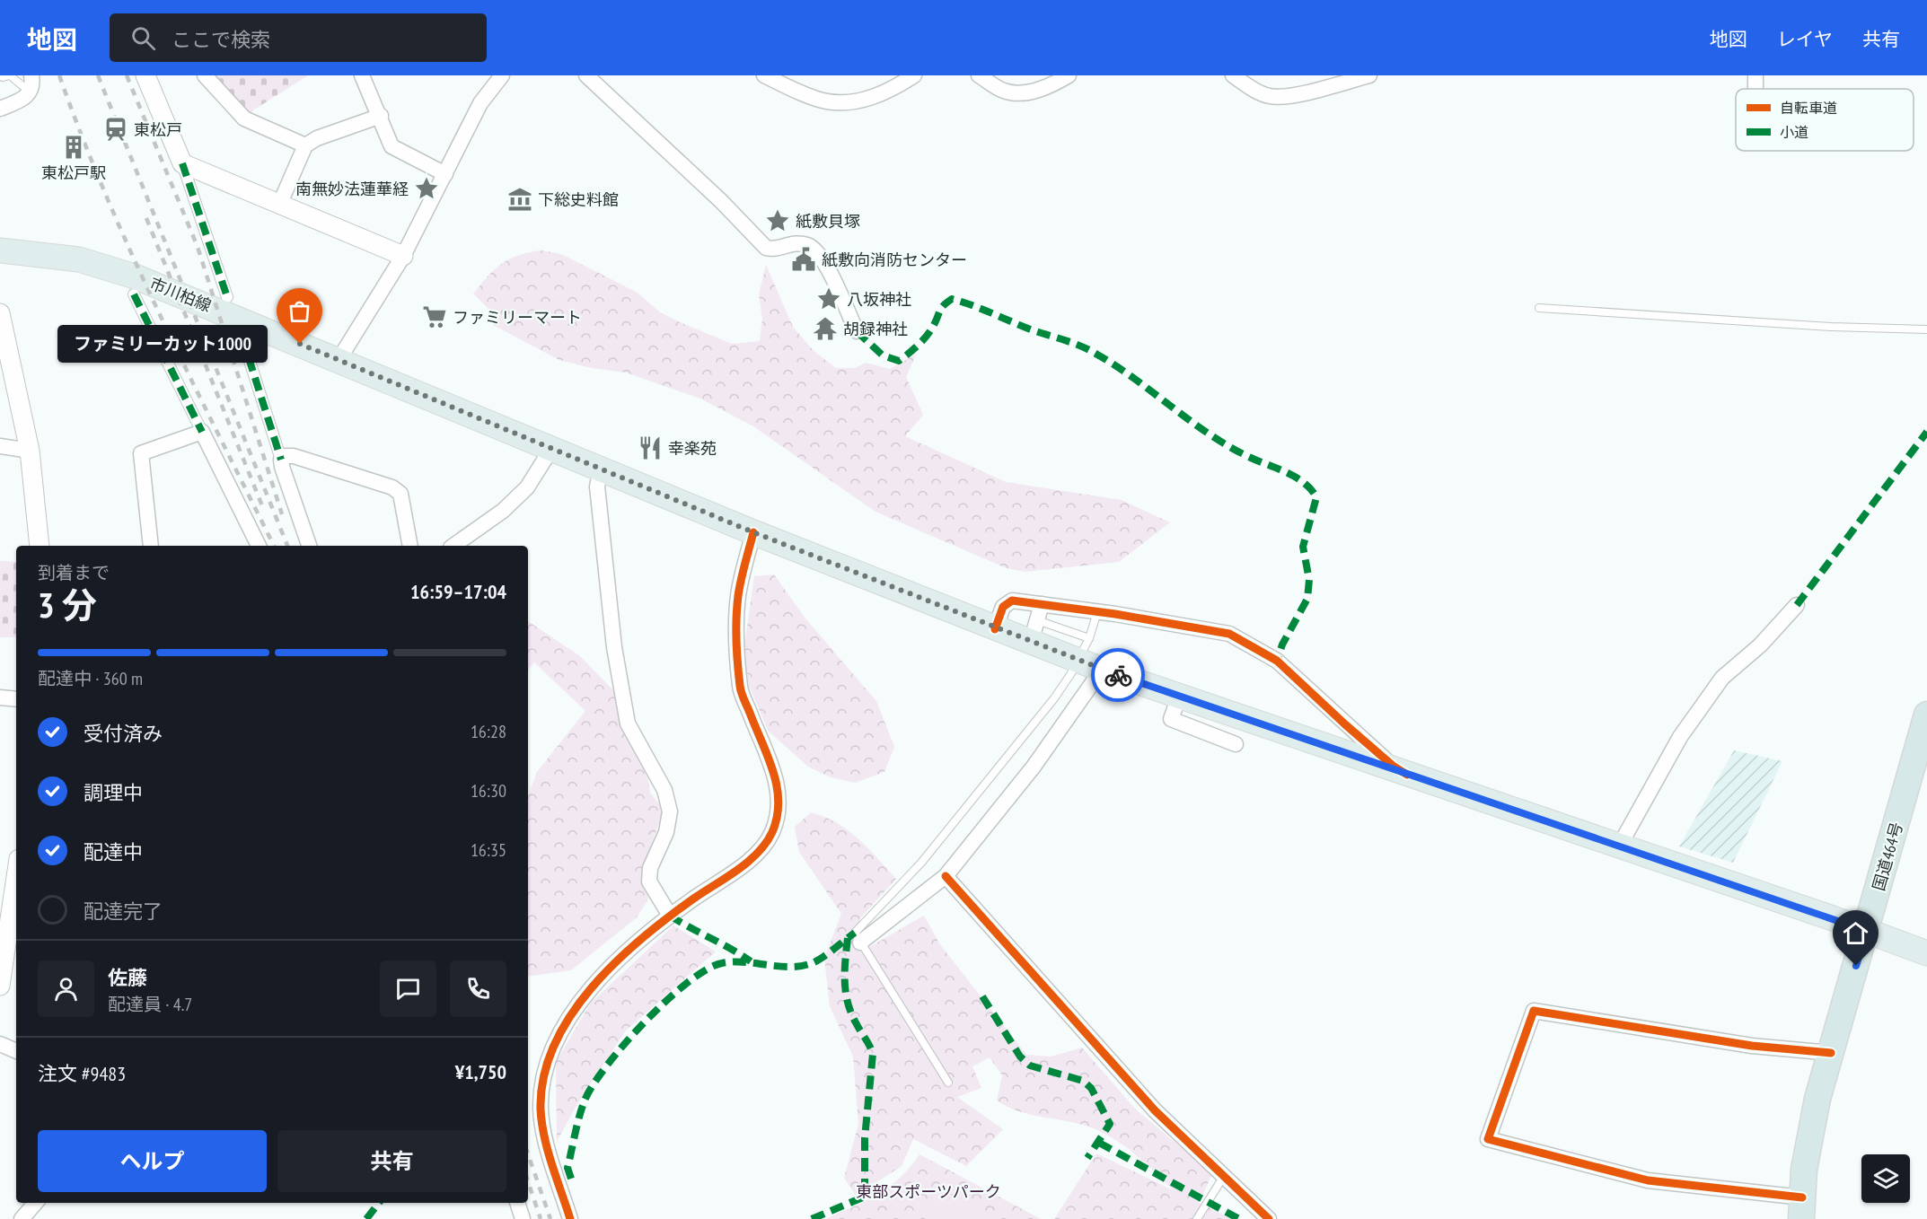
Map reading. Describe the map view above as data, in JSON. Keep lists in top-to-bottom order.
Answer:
{
  "streets": {
    "highway": ["国道464号"],
    "main road": ["市川柏線"]
  },
  "crossings": [
    ["市川柏線", "国道464号"]
  ],
  "parks": ["東部スポーツパーク"],
  "places": {
    "station": ["東松戸"],
    "building": ["東松戸駅"],
    "place": ["南無妙法蓮華経", "紙敷貝塚", "八坂神社"],
    "museum": ["下総史料館"],
    "public building": ["紙敷向消防センター"],
    "supermarket": ["ファミリーマート"],
    "temple": ["胡録神社"],
    "other": ["ファミリーカット1000"],
    "restaurant": ["幸楽苑"]
  },
  "legend": ["自転車道", "小道"],
  "page": {
    "header": "地図",
    "search": "ここで検索",
    "nav": ["地図", "レイヤ", "共有"],
    "bubble": "ファミリーカット1000",
    "heading": ["3 分", "到着まで", "16:59–17:04"],
    "panel": [
      "佐藤",
      "配達員 · 4.7",
      "注文 #9483",
      "¥1,750"
    ],
    "bar": "配達中 · 360 m",
    "list": [
      ["受付済み", "16:28"],
      ["調理中", "16:30"],
      ["配達中", "16:35"],
      "配達完了"
    ],
    "buttons": ["ヘルプ", "共有"]
  }
}
